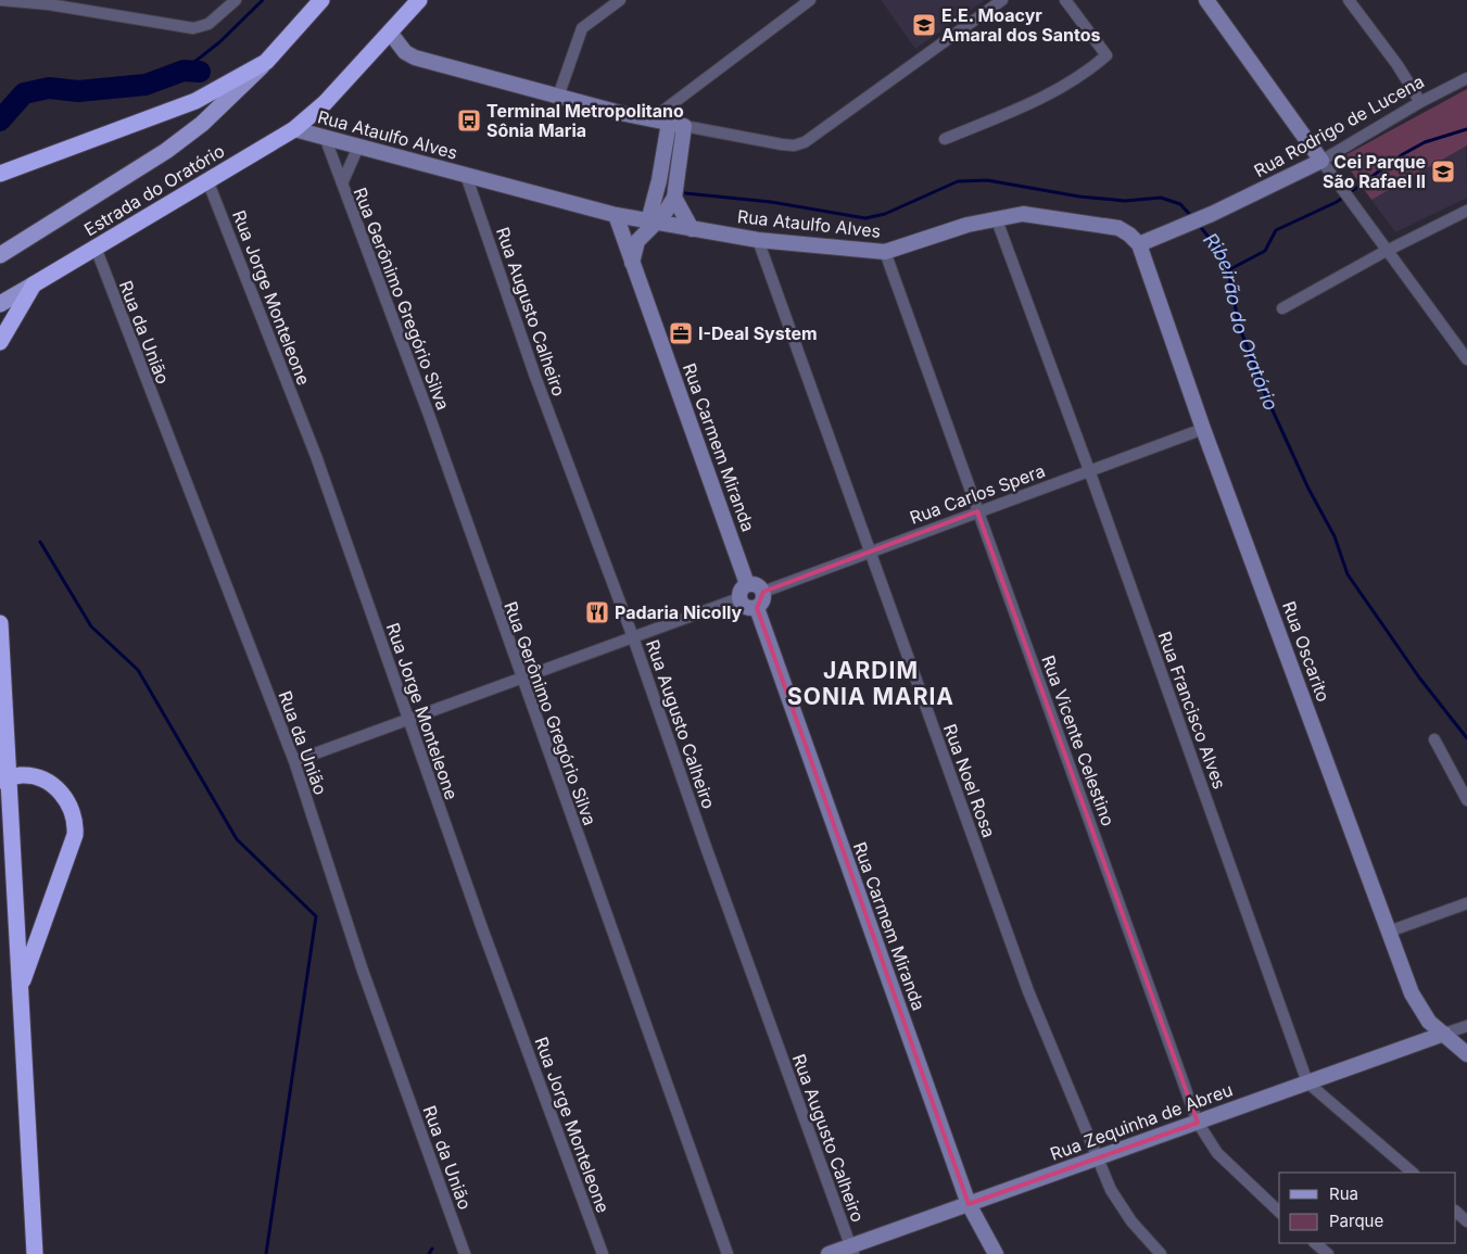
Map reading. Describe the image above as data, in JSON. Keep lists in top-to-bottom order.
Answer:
{
  "streets": {
    "highway": ["Estrada do Oratório"],
    "main road": [
      "Rua Rodrigo de Lucena",
      "Rua Ataulfo Alves",
      "Rua Carmem Miranda",
      "Rua Oscarito",
      "Rua Zequinha de Abreu"
    ],
    "street": [
      "Rua Jorge Monteleone",
      "Rua Gerônimo Gregório Silva",
      "Rua Augusto Calheiro",
      "Rua da União",
      "Rua Carlos Spera",
      "Rua Francisco Alves",
      "Rua Vicente Celestino",
      "Rua Noel Rosa"
    ]
  },
  "crossings": [
    ["Rua Rodrigo de Lucena", "Rua Ataulfo Alves"],
    ["Rua Rodrigo de Lucena", "Rua Oscarito"],
    ["Rua Ataulfo Alves", "Estrada do Oratório"],
    ["Rua Ataulfo Alves", "Rua Gerônimo Gregório Silva"],
    ["Rua Ataulfo Alves", "Rua Augusto Calheiro"],
    ["Rua Ataulfo Alves", "Rua Carmem Miranda"],
    ["Rua Ataulfo Alves", "Rua Oscarito"],
    ["Rua Ataulfo Alves", "Rua Francisco Alves"],
    ["Rua Ataulfo Alves", "Rua Vicente Celestino"],
    ["Rua Ataulfo Alves", "Rua Noel Rosa"],
    ["Estrada do Oratório", "Rua Jorge Monteleone"],
    ["Estrada do Oratório", "Rua da União"],
    ["Rua Augusto Calheiro", "Rua Zequinha de Abreu"],
    ["Rua Carmem Miranda", "Rua Carlos Spera"],
    ["Rua Carmem Miranda", "Rua Zequinha de Abreu"],
    ["Rua Carlos Spera", "Rua Oscarito"],
    ["Rua Carlos Spera", "Rua Francisco Alves"],
    ["Rua Carlos Spera", "Rua Vicente Celestino"],
    ["Rua Carlos Spera", "Rua Noel Rosa"],
    ["Rua Oscarito", "Rua Zequinha de Abreu"],
    ["Rua Francisco Alves", "Rua Zequinha de Abreu"],
    ["Rua Vicente Celestino", "Rua Zequinha de Abreu"],
    ["Rua Noel Rosa", "Rua Zequinha de Abreu"]
  ],
  "districts": ["JARDIM SONIA MARIA"],
  "water": ["Ribeirão do Oratório"],
  "places": {
    "school or university": ["E.E. Moacyr Amaral dos Santos", "Cei Parque São Rafael II"],
    "bus stop": ["Terminal Metropolitano Sônia Maria"],
    "office": ["I-Deal System"],
    "restaurant": ["Padaria Nicolly"]
  },
  "legend": ["Rua", "Parque"]
}
